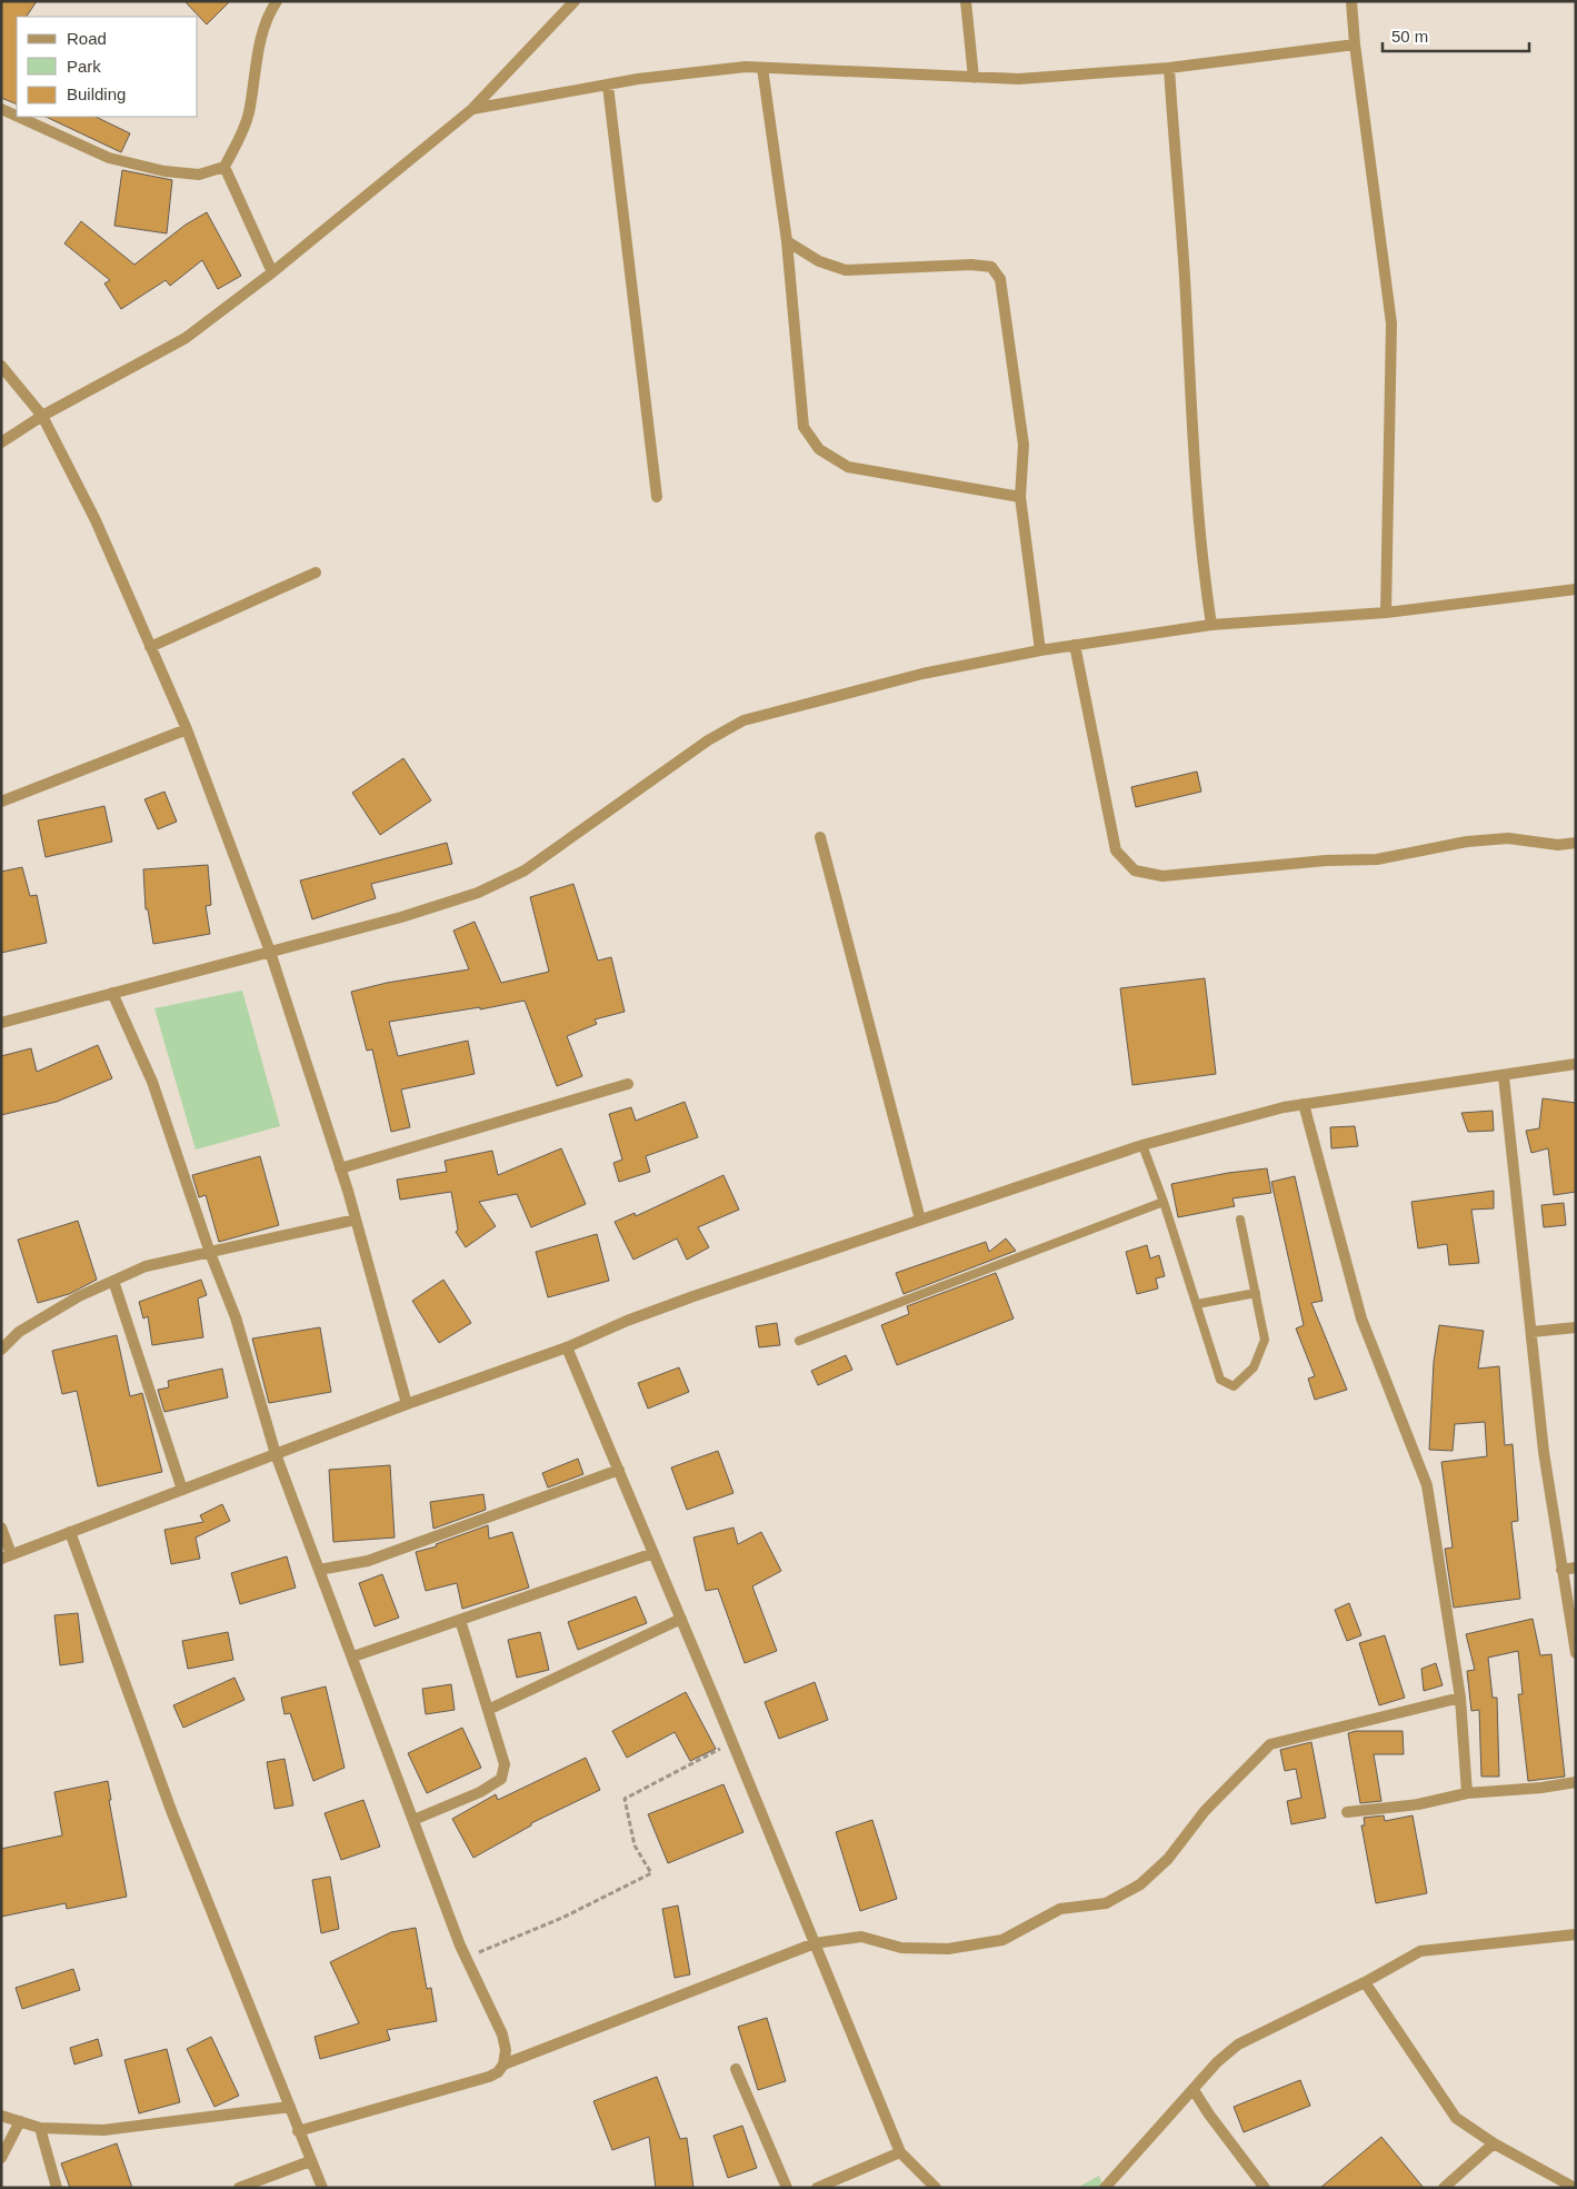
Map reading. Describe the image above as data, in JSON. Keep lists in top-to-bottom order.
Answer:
{
  "legend": ["Road", "Park", "Building"],
  "scale_bar": "50 m"
}
